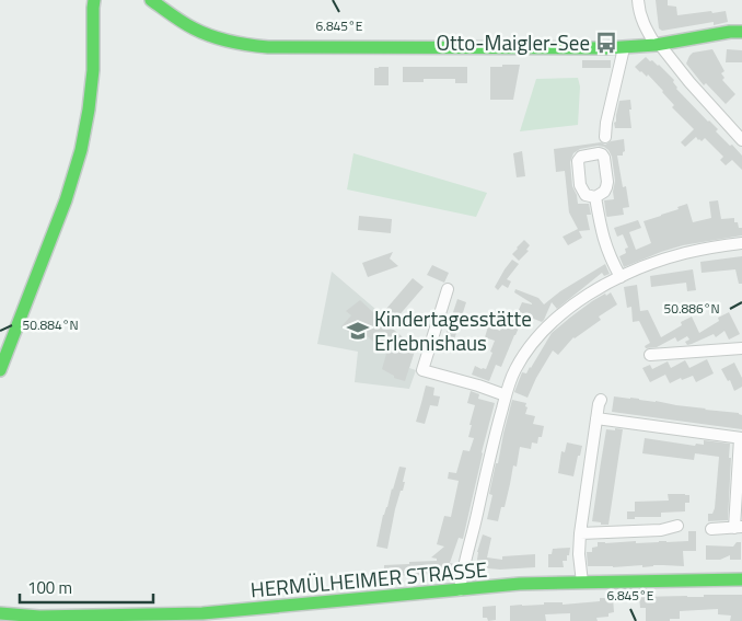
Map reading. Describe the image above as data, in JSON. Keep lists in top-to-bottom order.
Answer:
{
  "streets": {
    "street": ["HERMÜLHEIMER STRASSE"]
  },
  "places": {
    "bus stop": ["Otto-Maigler-See"],
    "school or university": ["Kindertagesstätte Erlebnishaus"]
  },
  "scale_bar": "100 m",
  "coordinates": ["6.845°E", "50.886°N", "50.884°N"]
}
